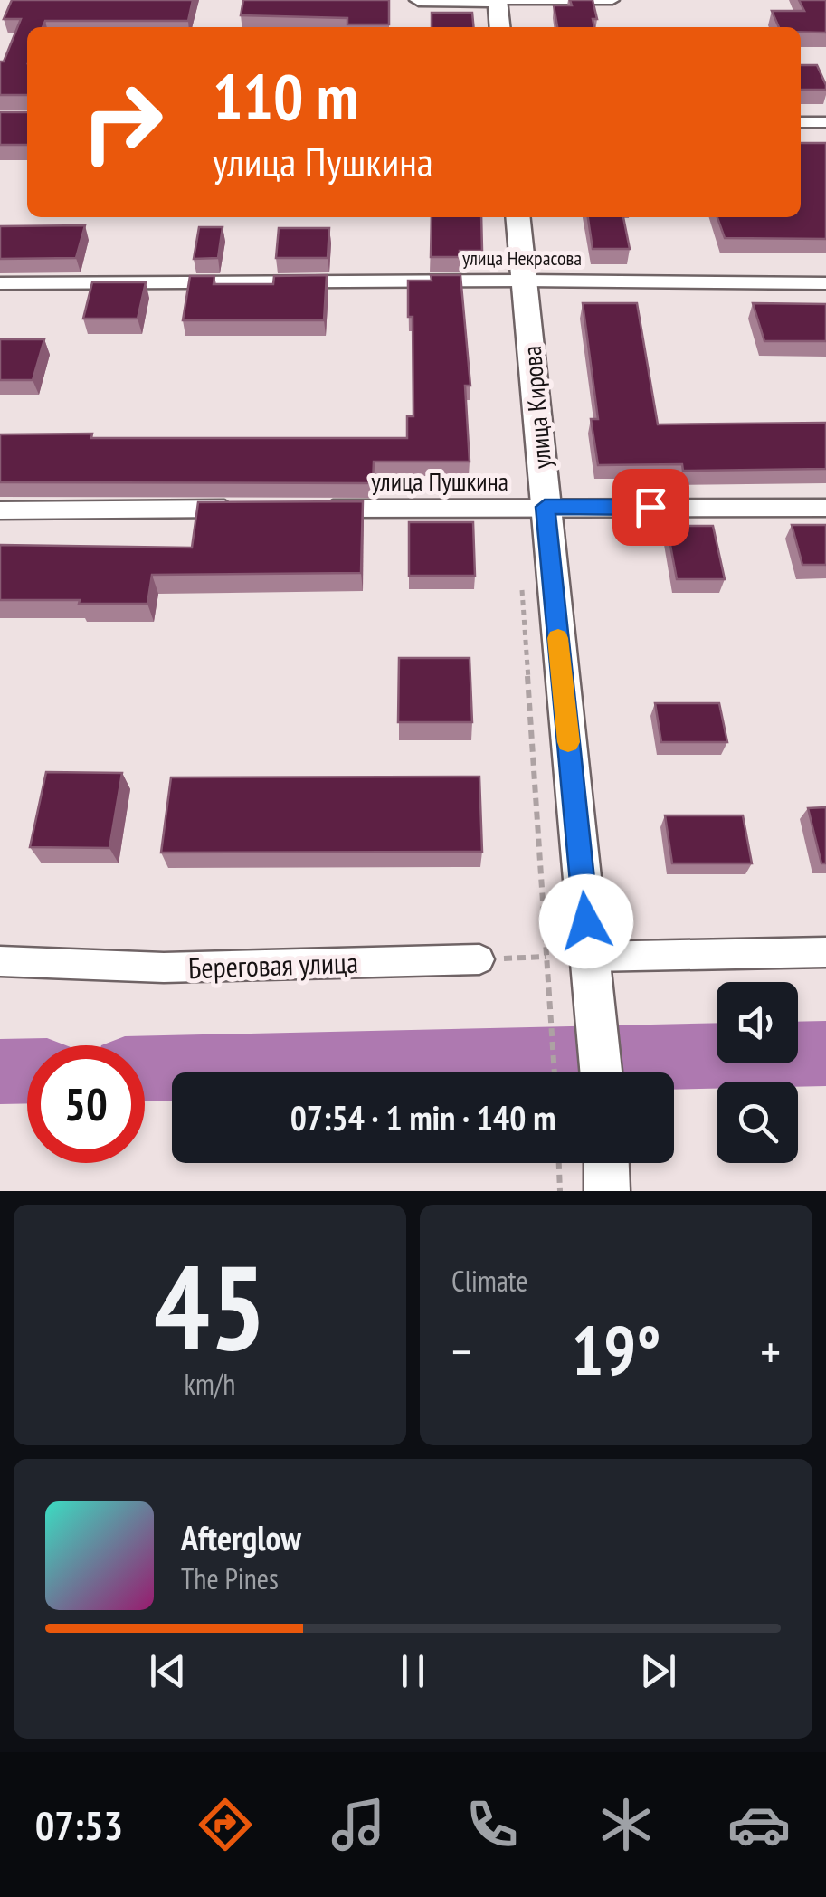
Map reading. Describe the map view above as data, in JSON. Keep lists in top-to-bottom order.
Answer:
{
  "streets": {
    "main road": ["улица Кирова"],
    "street": ["улица Некрасова", "улица Пушкина", "Береговая улица"]
  },
  "crossings": [
    ["улица Некрасова", "улица Кирова"],
    ["улица Кирова", "улица Пушкина"]
  ],
  "page": {
    "turn": ["110 m", "улица Пушкина"],
    "limit": "50",
    "trip": "07:54 · 1 min · 140 m",
    "tile": [
      ["45", "km/h"],
      "Climate"
    ],
    "heat": ["−", "19°", "+"],
    "song": ["Afterglow", "The Pines"],
    "tabs": "07:53"
  }
}
